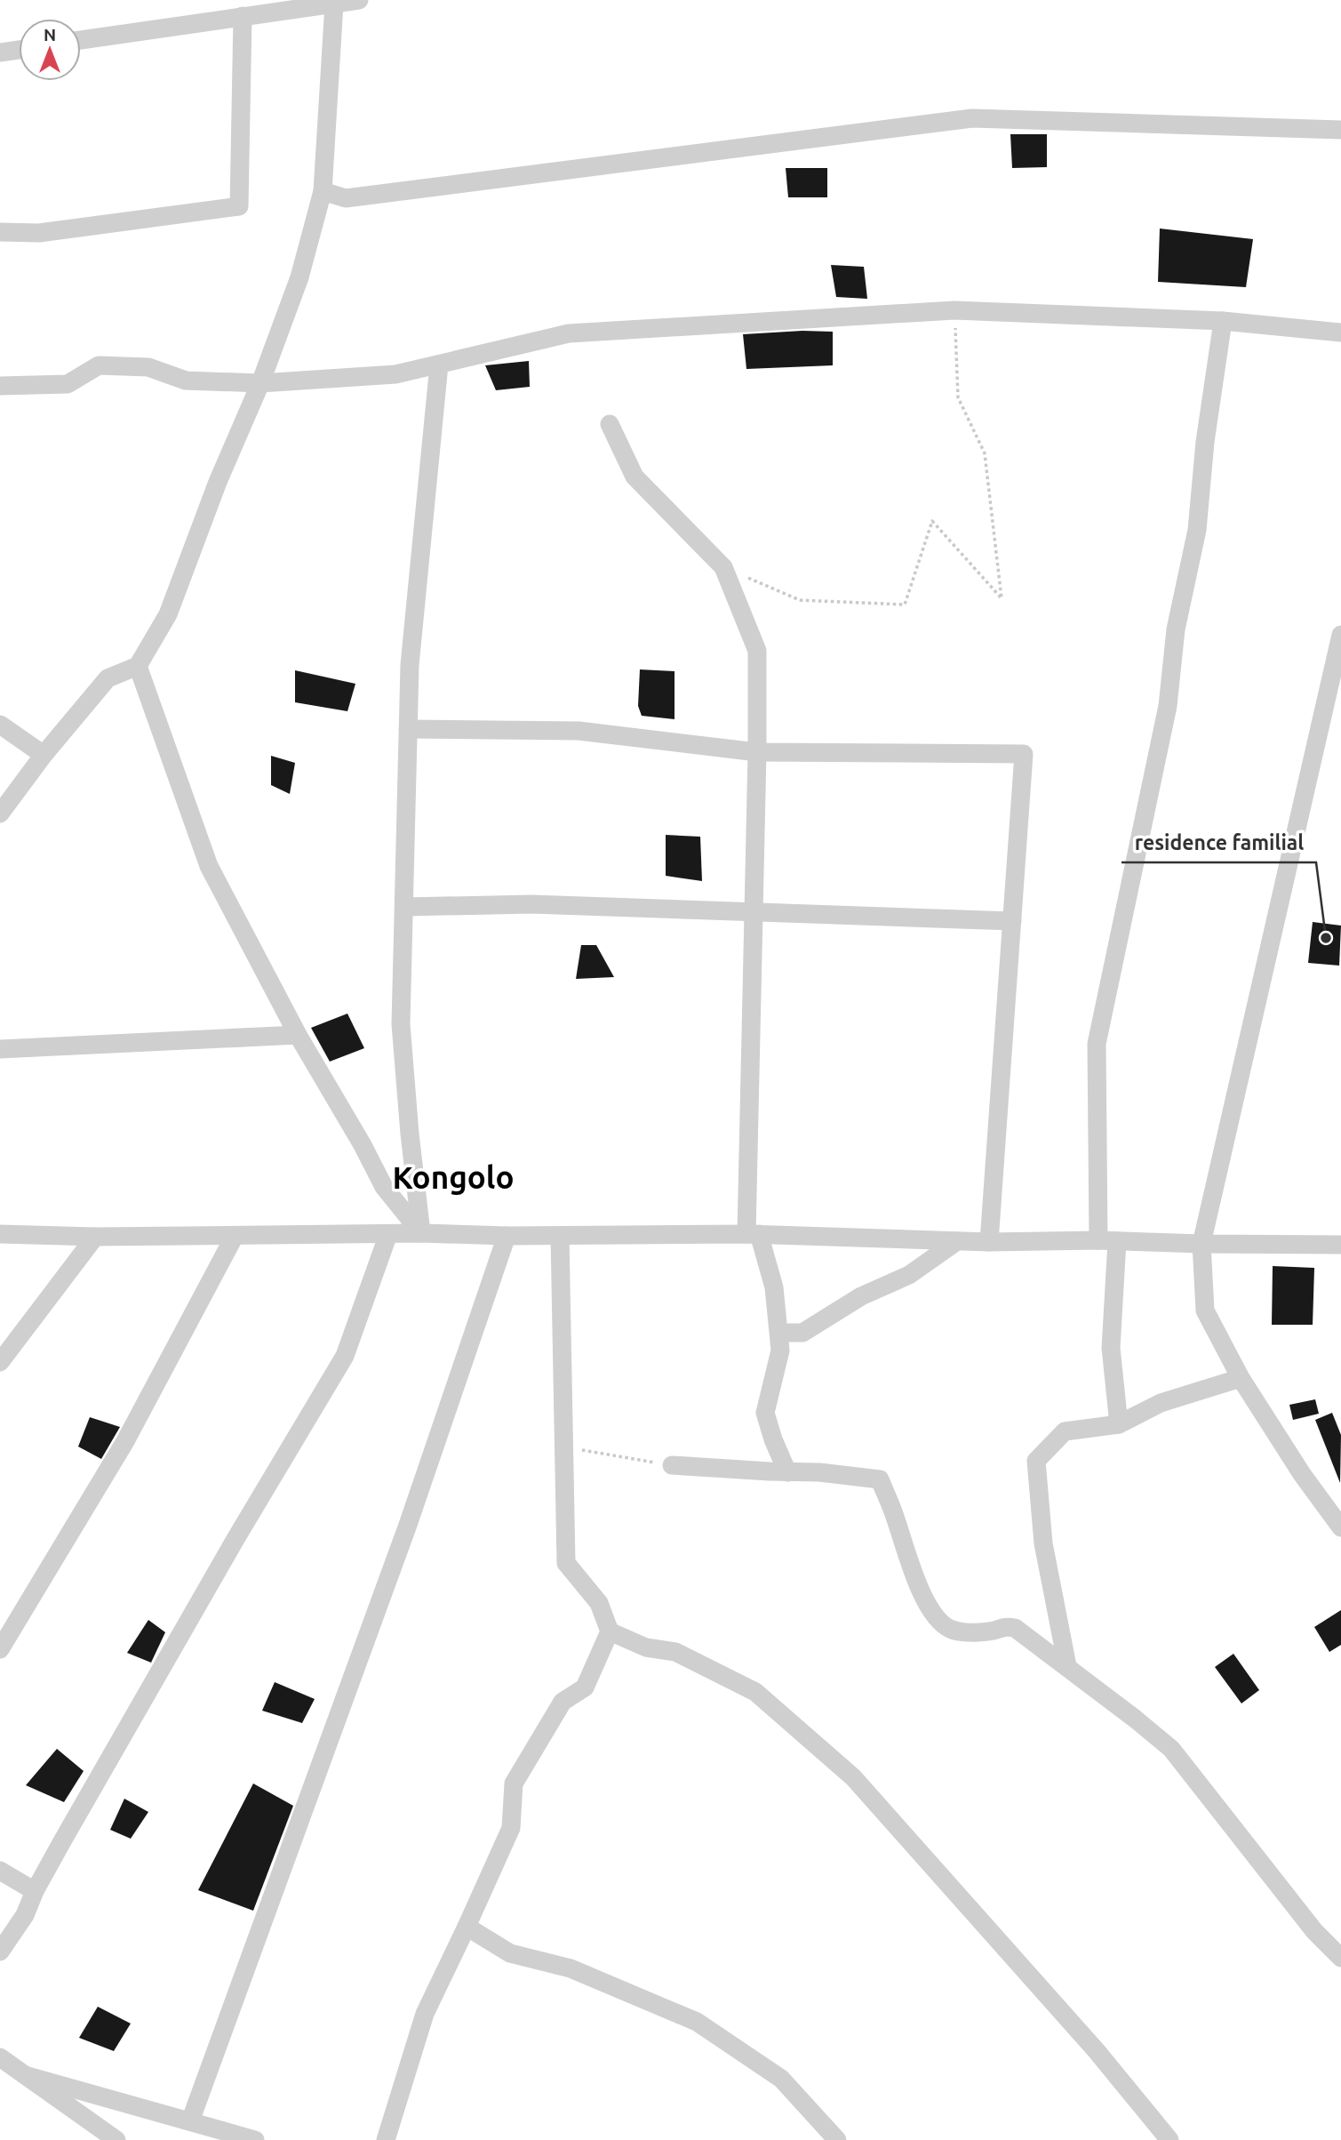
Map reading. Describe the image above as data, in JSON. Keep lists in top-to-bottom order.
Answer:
{
  "districts": ["Kongolo"],
  "places": ["residence familial"],
  "north": "top"
}
